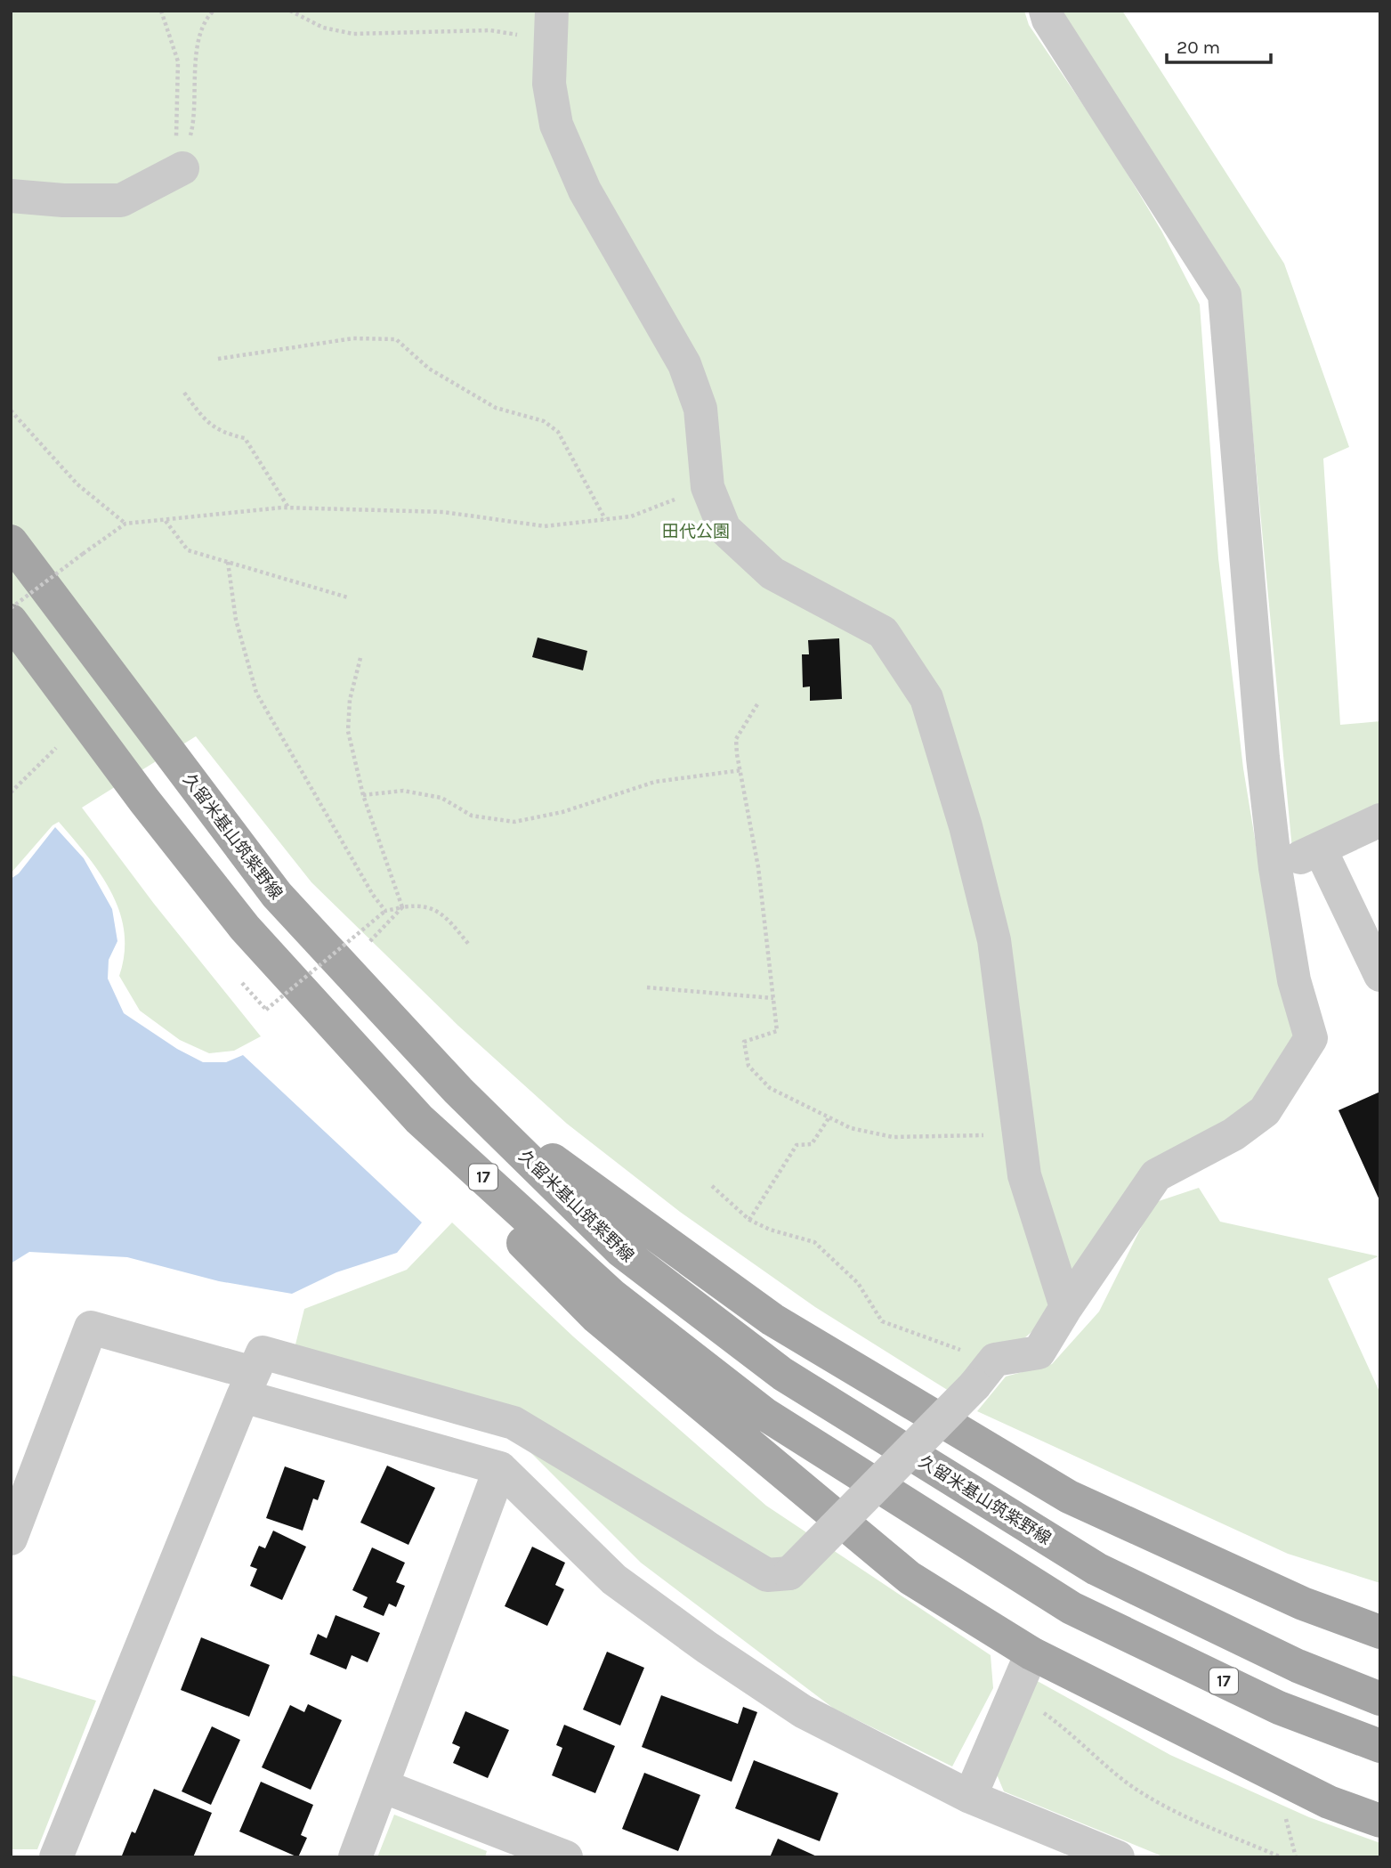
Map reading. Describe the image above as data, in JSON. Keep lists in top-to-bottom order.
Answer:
{
  "streets": {
    "main road": ["久留米基山筑紫野線", "17"]
  },
  "parks": ["田代公園"],
  "scale_bar": "20 m"
}
